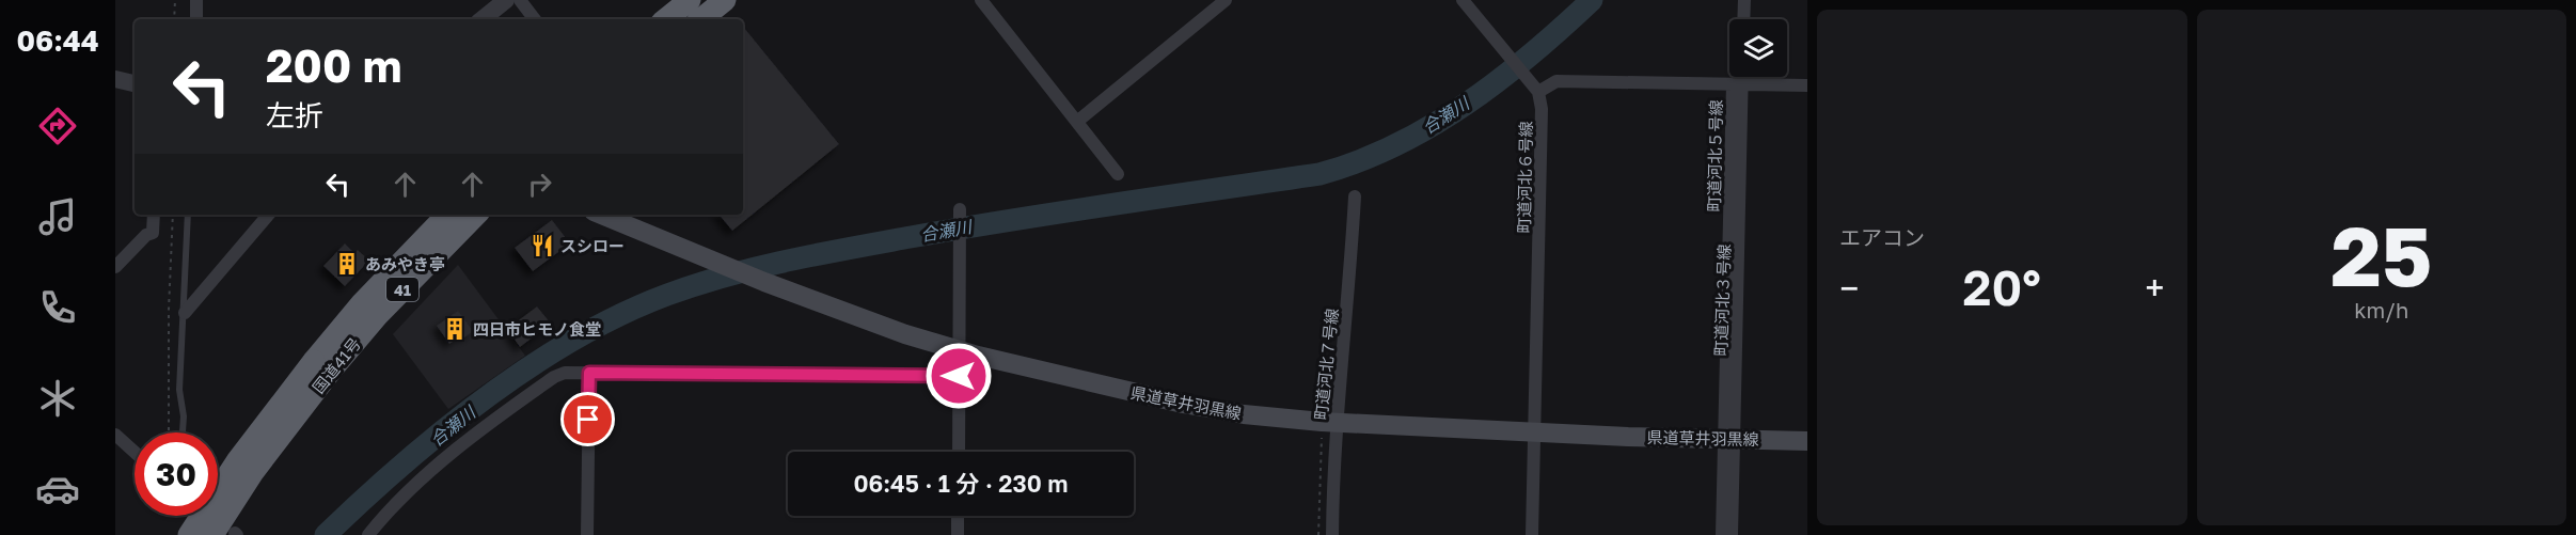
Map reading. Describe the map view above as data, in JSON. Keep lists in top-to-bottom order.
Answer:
{
  "streets": {
    "highway": ["41", "国道41号"],
    "main road": ["県道草井羽黒線"],
    "street": ["町道河北５号線", "町道河北６号線", "町道河北７号線"]
  },
  "crossings": [
    ["町道河北５号線", "県道草井羽黒線"],
    ["町道河北６号線", "県道草井羽黒線"],
    ["町道河北７号線", "県道草井羽黒線"]
  ],
  "water": ["合瀬川"],
  "places": {
    "restaurant": ["スシロー"],
    "building": ["あみやき亭", "四日市ヒモノ食堂"]
  },
  "page": {
    "tabs": "06:44",
    "tile": [
      "エアコン",
      ["25", "km/h"]
    ],
    "turn": ["200 m", "左折"],
    "heat": ["−", "20°", "+"],
    "limit": "30",
    "trip": "06:45 · 1 分 · 230 m"
  }
}
